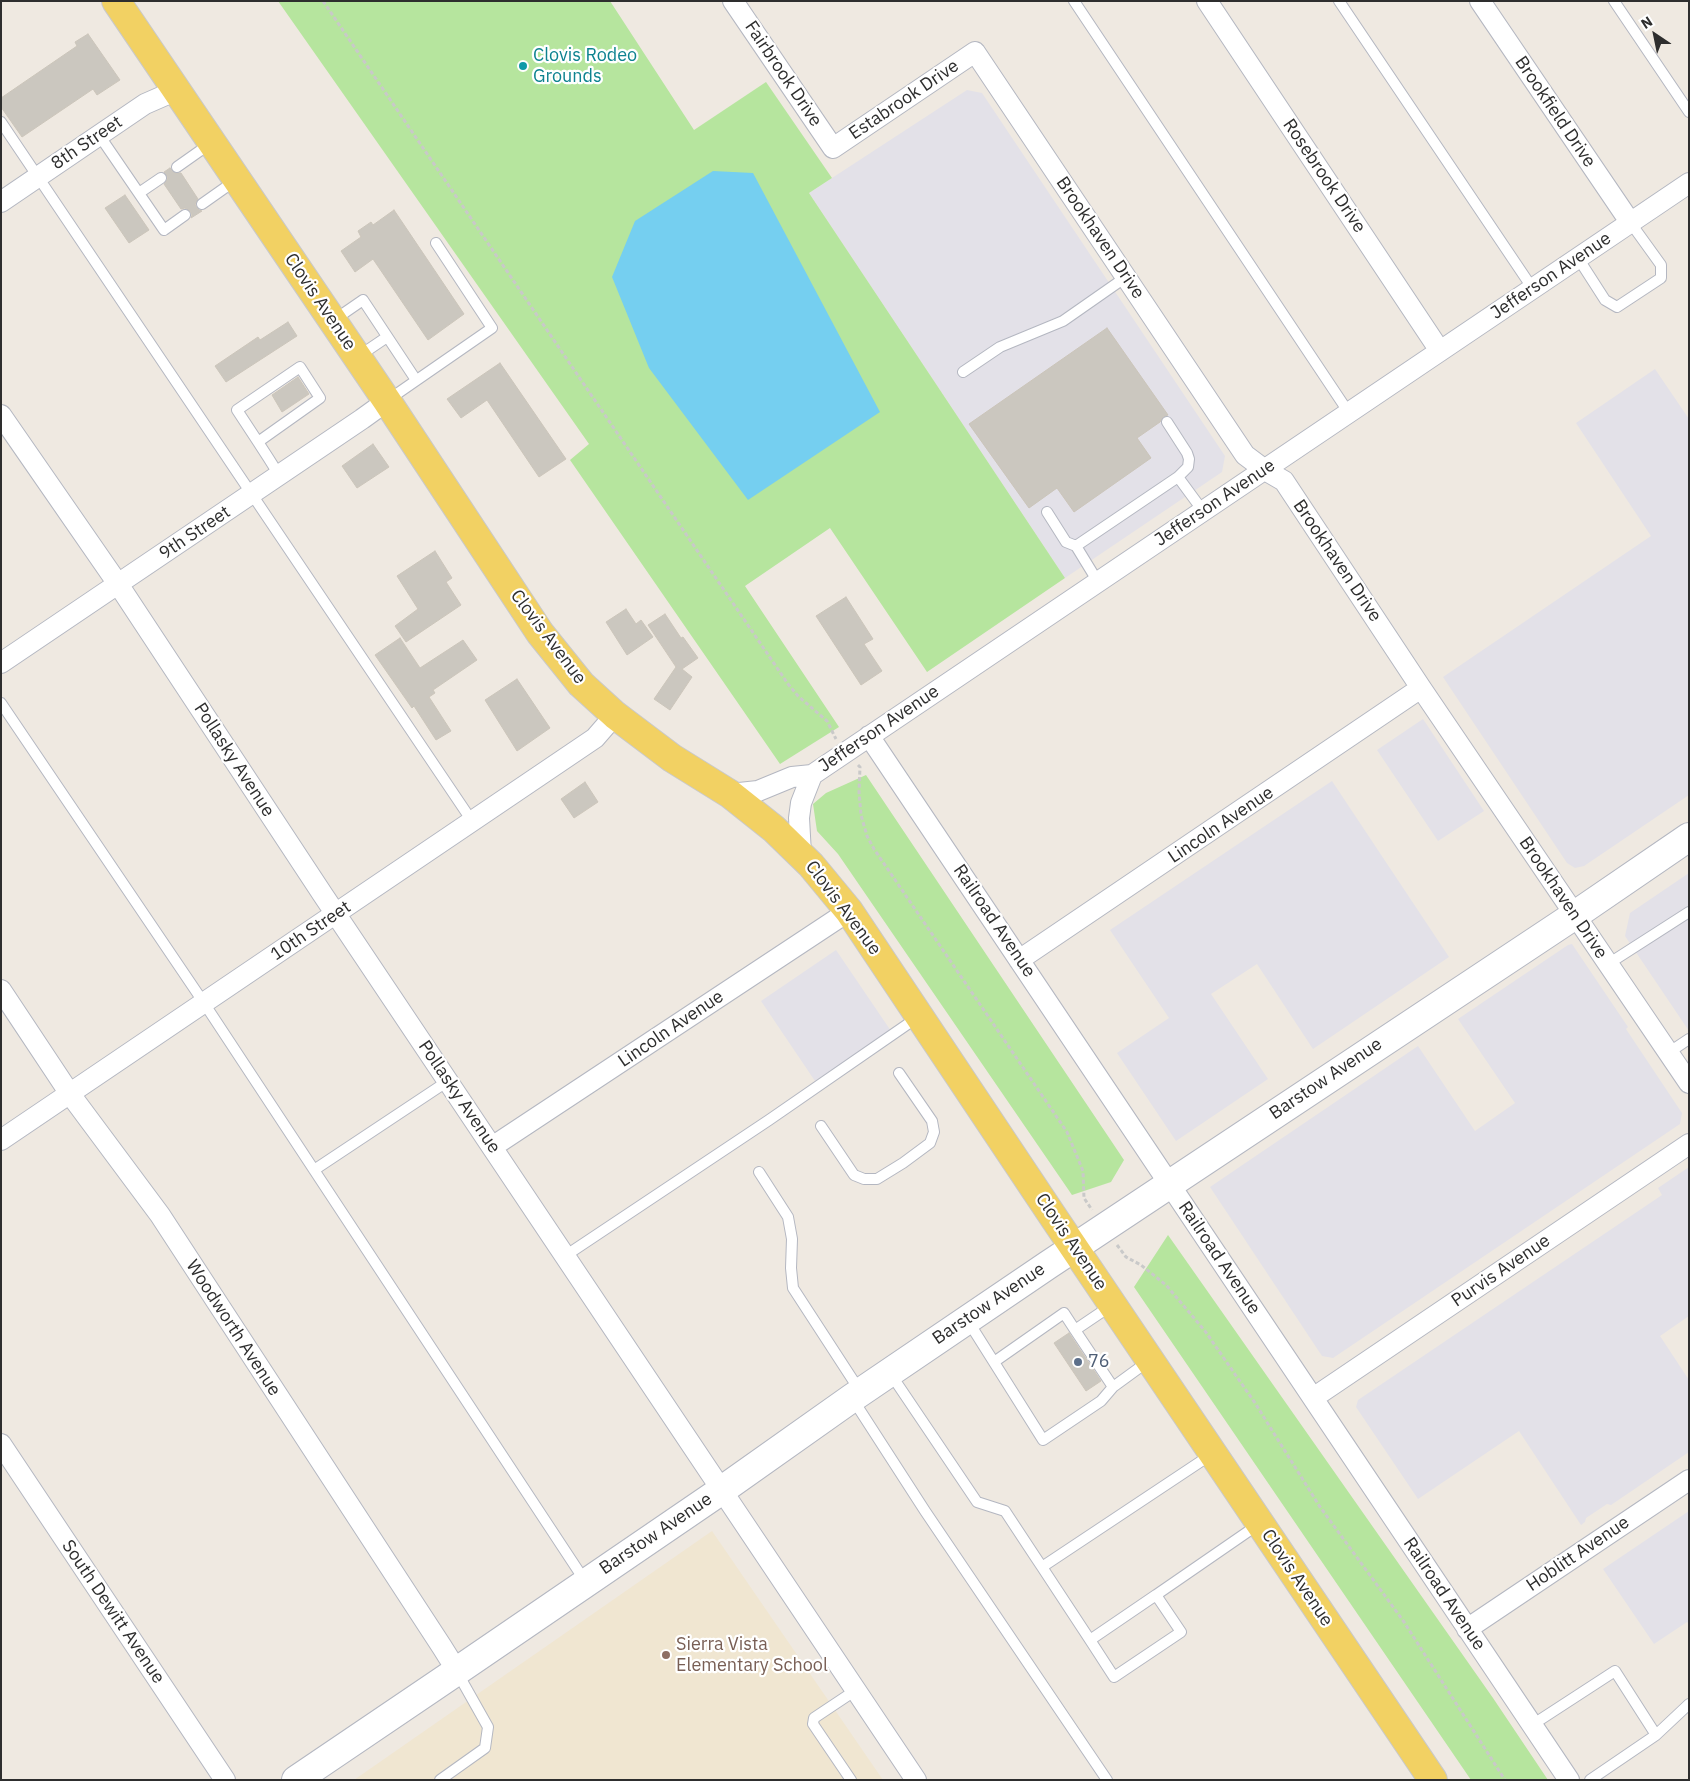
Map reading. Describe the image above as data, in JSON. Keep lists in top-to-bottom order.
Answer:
{
  "streets": {
    "main road": ["Clovis Avenue", "Barstow Avenue"],
    "street": [
      "Fairbrook Drive",
      "Estabrook Drive",
      "Brookfield Drive",
      "8th Street",
      "Rosebrook Drive",
      "Brookhaven Drive",
      "Jefferson Avenue",
      "9th Street",
      "Pollasky Avenue",
      "Lincoln Avenue",
      "Railroad Avenue",
      "10th Street",
      "Purvis Avenue",
      "Woodworth Avenue",
      "Hoblitt Avenue",
      "South Dewitt Avenue"
    ]
  },
  "crossings": [
    ["Fairbrook Drive", "Estabrook Drive"],
    ["Estabrook Drive", "Brookhaven Drive"],
    ["Brookfield Drive", "Jefferson Avenue"],
    ["8th Street", "Clovis Avenue"],
    ["Rosebrook Drive", "Jefferson Avenue"],
    ["Brookhaven Drive", "Jefferson Avenue"],
    ["Brookhaven Drive", "Lincoln Avenue"],
    ["Brookhaven Drive", "Barstow Avenue"],
    ["Jefferson Avenue", "Clovis Avenue"],
    ["Jefferson Avenue", "Railroad Avenue"],
    ["Clovis Avenue", "9th Street"],
    ["Clovis Avenue", "Lincoln Avenue"],
    ["Clovis Avenue", "10th Street"],
    ["Clovis Avenue", "Barstow Avenue"],
    ["9th Street", "Pollasky Avenue"],
    ["Pollasky Avenue", "Lincoln Avenue"],
    ["Pollasky Avenue", "10th Street"],
    ["Pollasky Avenue", "Barstow Avenue"],
    ["Lincoln Avenue", "Railroad Avenue"],
    ["Railroad Avenue", "Barstow Avenue"],
    ["Railroad Avenue", "Purvis Avenue"],
    ["Railroad Avenue", "Hoblitt Avenue"],
    ["10th Street", "Woodworth Avenue"],
    ["Barstow Avenue", "Woodworth Avenue"]
  ],
  "places": ["Clovis Rodeo Grounds", "76", "Sierra Vista Elementary School"],
  "north": "top left"
}
